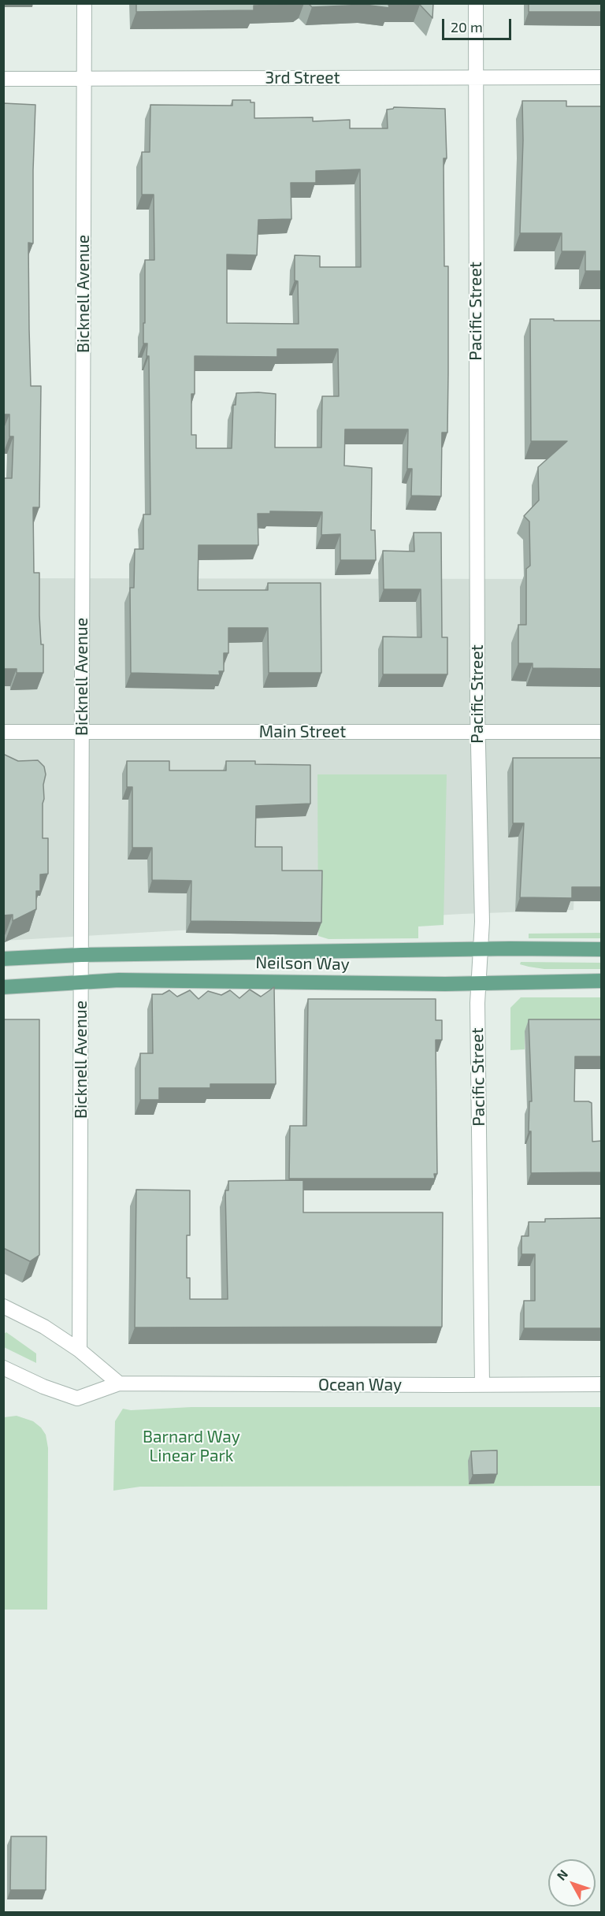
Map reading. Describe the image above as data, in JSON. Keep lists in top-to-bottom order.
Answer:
{
  "streets": {
    "main road": ["Neilson Way"],
    "street": [
      "3rd Street",
      "Bicknell Avenue",
      "Pacific Street",
      "Main Street",
      "Ocean Way"
    ]
  },
  "crossings": [
    ["3rd Street", "Bicknell Avenue"],
    ["3rd Street", "Pacific Street"],
    ["Bicknell Avenue", "Main Street"],
    ["Bicknell Avenue", "Neilson Way"],
    ["Pacific Street", "Main Street"],
    ["Pacific Street", "Neilson Way"],
    ["Pacific Street", "Ocean Way"]
  ],
  "parks": ["Barnard Way Linear Park"],
  "scale_bar": "20 m",
  "north": "top left"
}
